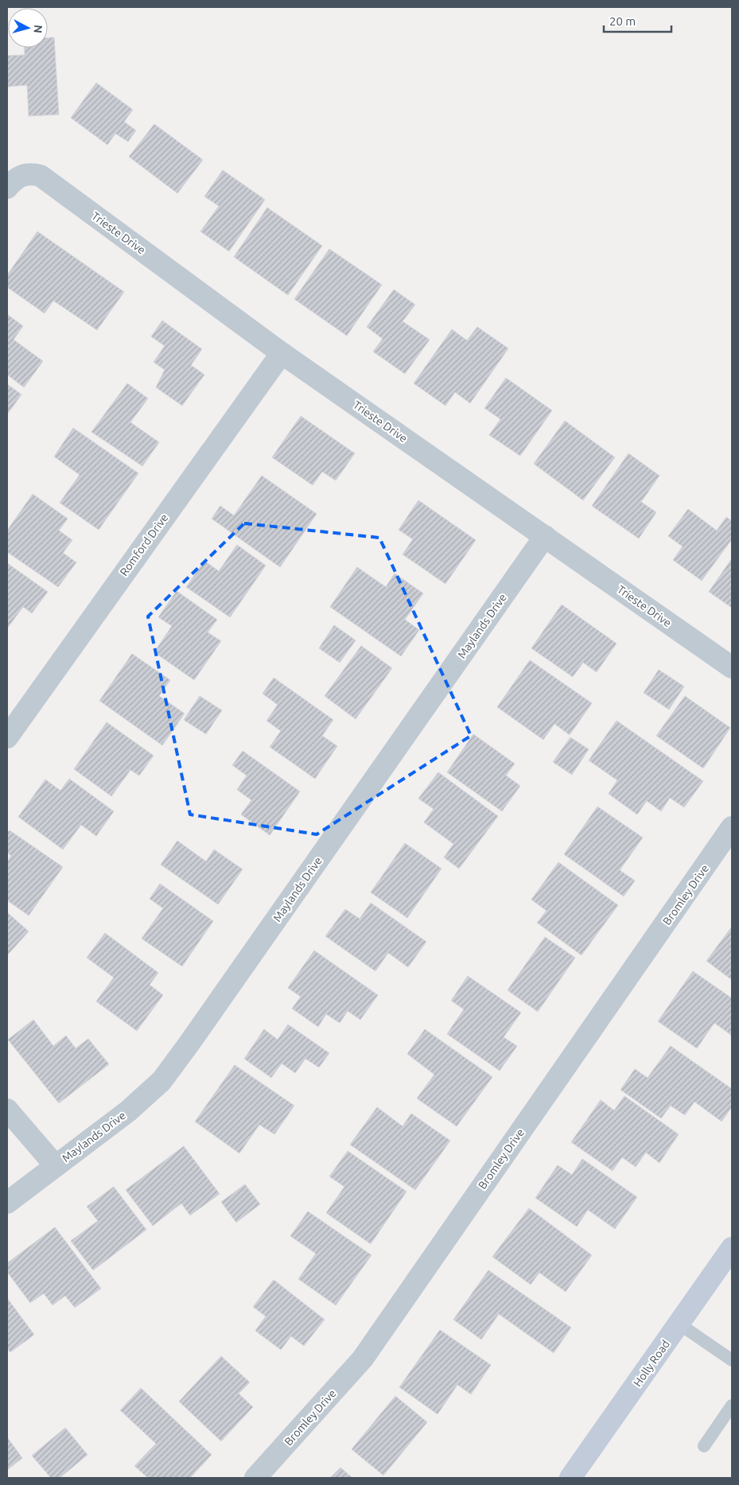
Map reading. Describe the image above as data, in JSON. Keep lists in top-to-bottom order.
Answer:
{
  "streets": {
    "main road": ["Holly Road"],
    "street": [
      "Trieste Drive",
      "Romford Drive",
      "Maylands Drive",
      "Bromley Drive"
    ]
  },
  "crossings": [
    ["Trieste Drive", "Romford Drive"],
    ["Trieste Drive", "Maylands Drive"]
  ],
  "scale_bar": "20 m",
  "north": "right"
}
